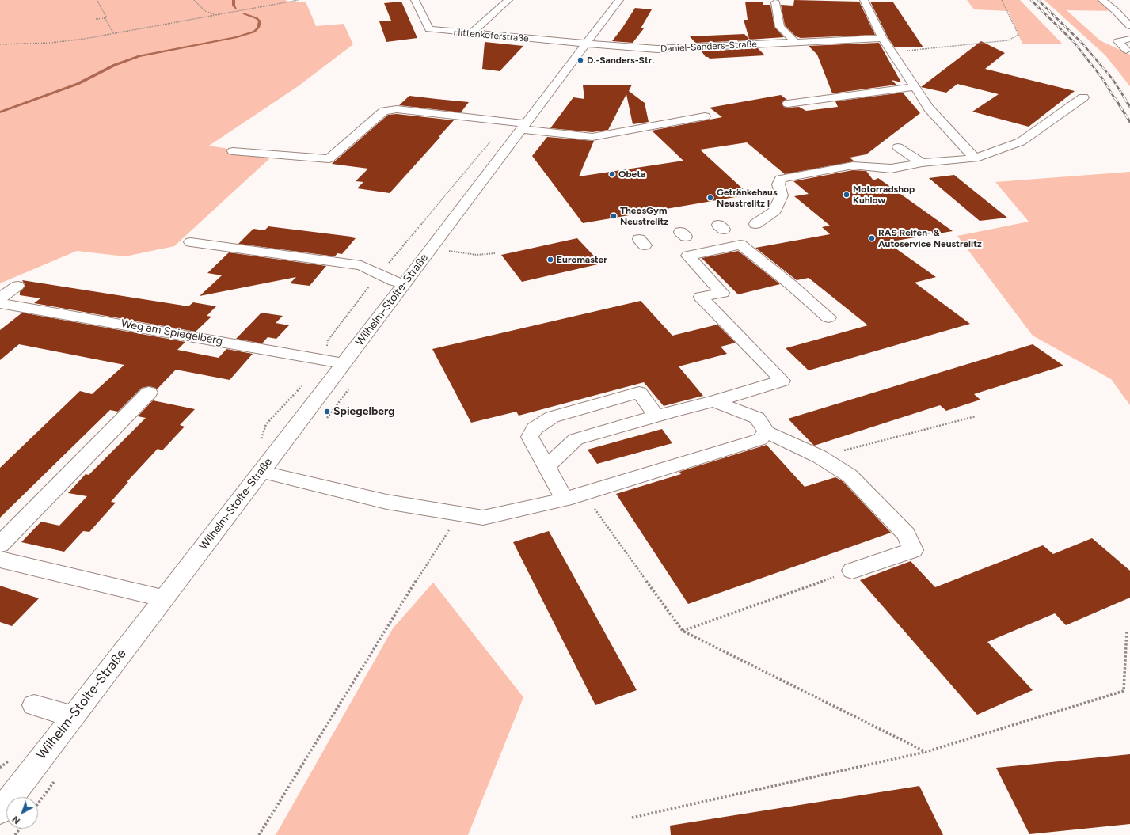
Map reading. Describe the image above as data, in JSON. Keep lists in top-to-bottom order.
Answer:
{
  "streets": {
    "street": [
      "Hittenkoferstraße",
      "Daniel-Sanders-Straße",
      "Wilhelm-Stolte-Straße",
      "Weg am Spiegelberg"
    ]
  },
  "crossings": [
    ["Hittenkoferstraße", "Daniel-Sanders-Straße"],
    ["Hittenkoferstraße", "Wilhelm-Stolte-Straße"],
    ["Daniel-Sanders-Straße", "Wilhelm-Stolte-Straße"],
    ["Wilhelm-Stolte-Straße", "Weg am Spiegelberg"]
  ],
  "places": [
    "D.-Sanders-Str.",
    "Obeta",
    "Motorradshop Kuhlow",
    "Getränkehaus Neustrelitz I",
    "TheosGym Neustrelitz",
    "RAS Reifen- & Autoservice Neustrelitz",
    "Euromaster",
    "Spiegelberg"
  ],
  "north": "bottom left"
}
